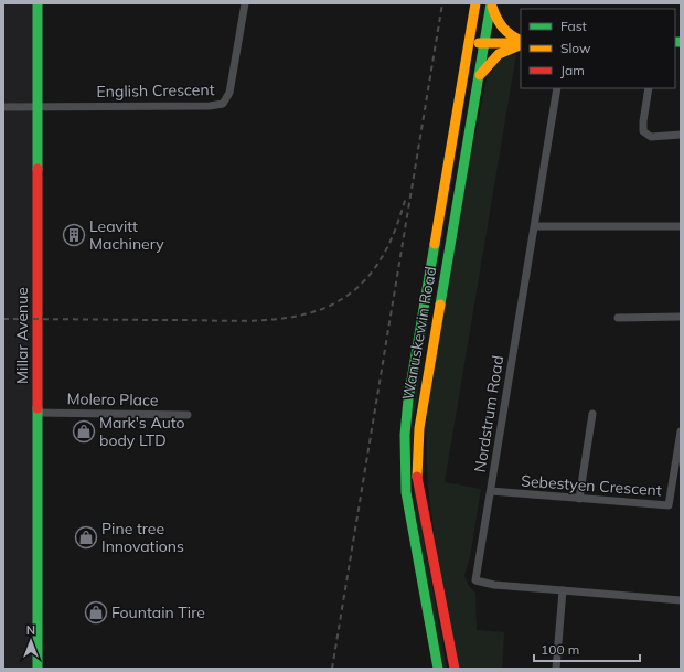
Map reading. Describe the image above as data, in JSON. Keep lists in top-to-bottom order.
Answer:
{
  "streets": {
    "main road": ["Wanuskewin Road", "Millar Avenue"],
    "street": [
      "English Crescent",
      "Molero Place",
      "Nordstrum Road",
      "Sebestyen Crescent"
    ]
  },
  "crossings": [
    ["English Crescent", "Millar Avenue"],
    ["Millar Avenue", "Molero Place"],
    ["Nordstrum Road", "Sebestyen Crescent"]
  ],
  "places": {
    "building": ["Leavitt Machinery"],
    "shop": ["Mark's Auto body LTD", "Pine tree Innovations", "Fountain Tire"]
  },
  "legend": ["Fast", "Slow", "Jam"],
  "scale_bar": "100 m",
  "north": "top"
}
